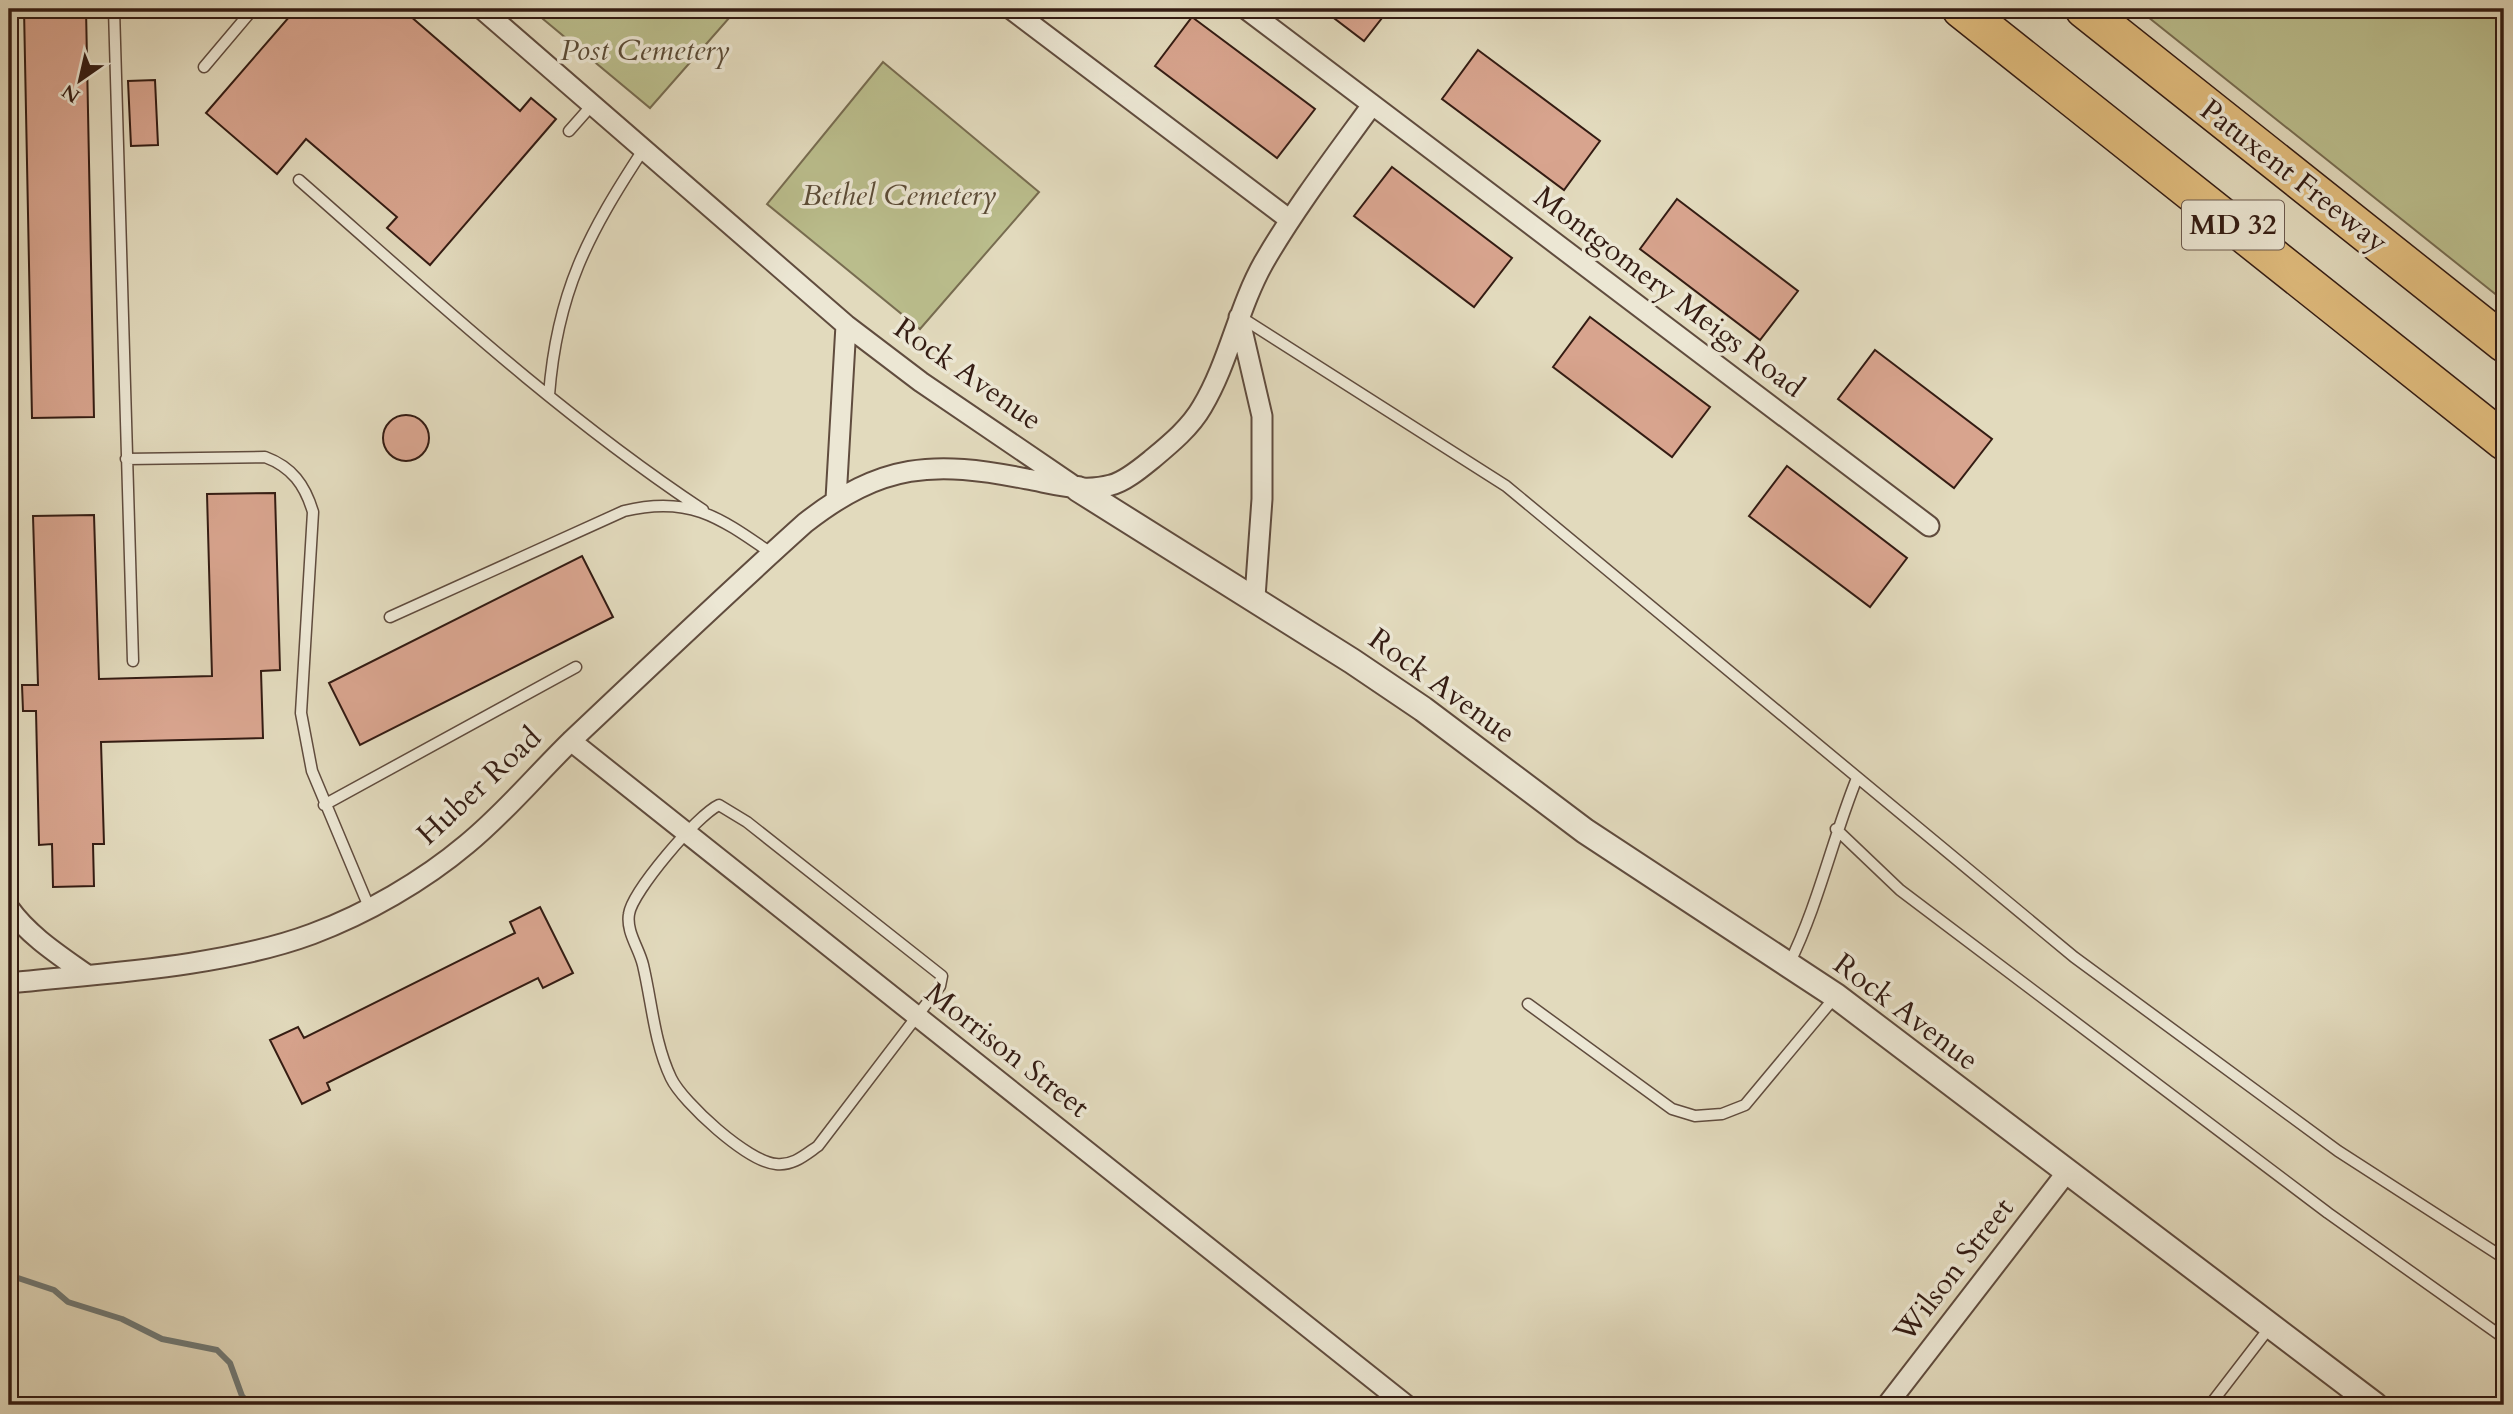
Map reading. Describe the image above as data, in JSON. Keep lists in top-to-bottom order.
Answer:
{
  "streets": {
    "highway": ["Patuxent Freeway", "MD 32"],
    "street": [
      "Montgomery Meigs Road",
      "Rock Avenue",
      "Huber Road",
      "Morrison Street",
      "Wilson Street"
    ]
  },
  "crossings": [
    ["Rock Avenue", "Huber Road"],
    ["Rock Avenue", "Wilson Street"],
    ["Huber Road", "Morrison Street"]
  ],
  "parks": ["Post Cemetery", "Bethel Cemetery"],
  "north": "bottom left"
}
